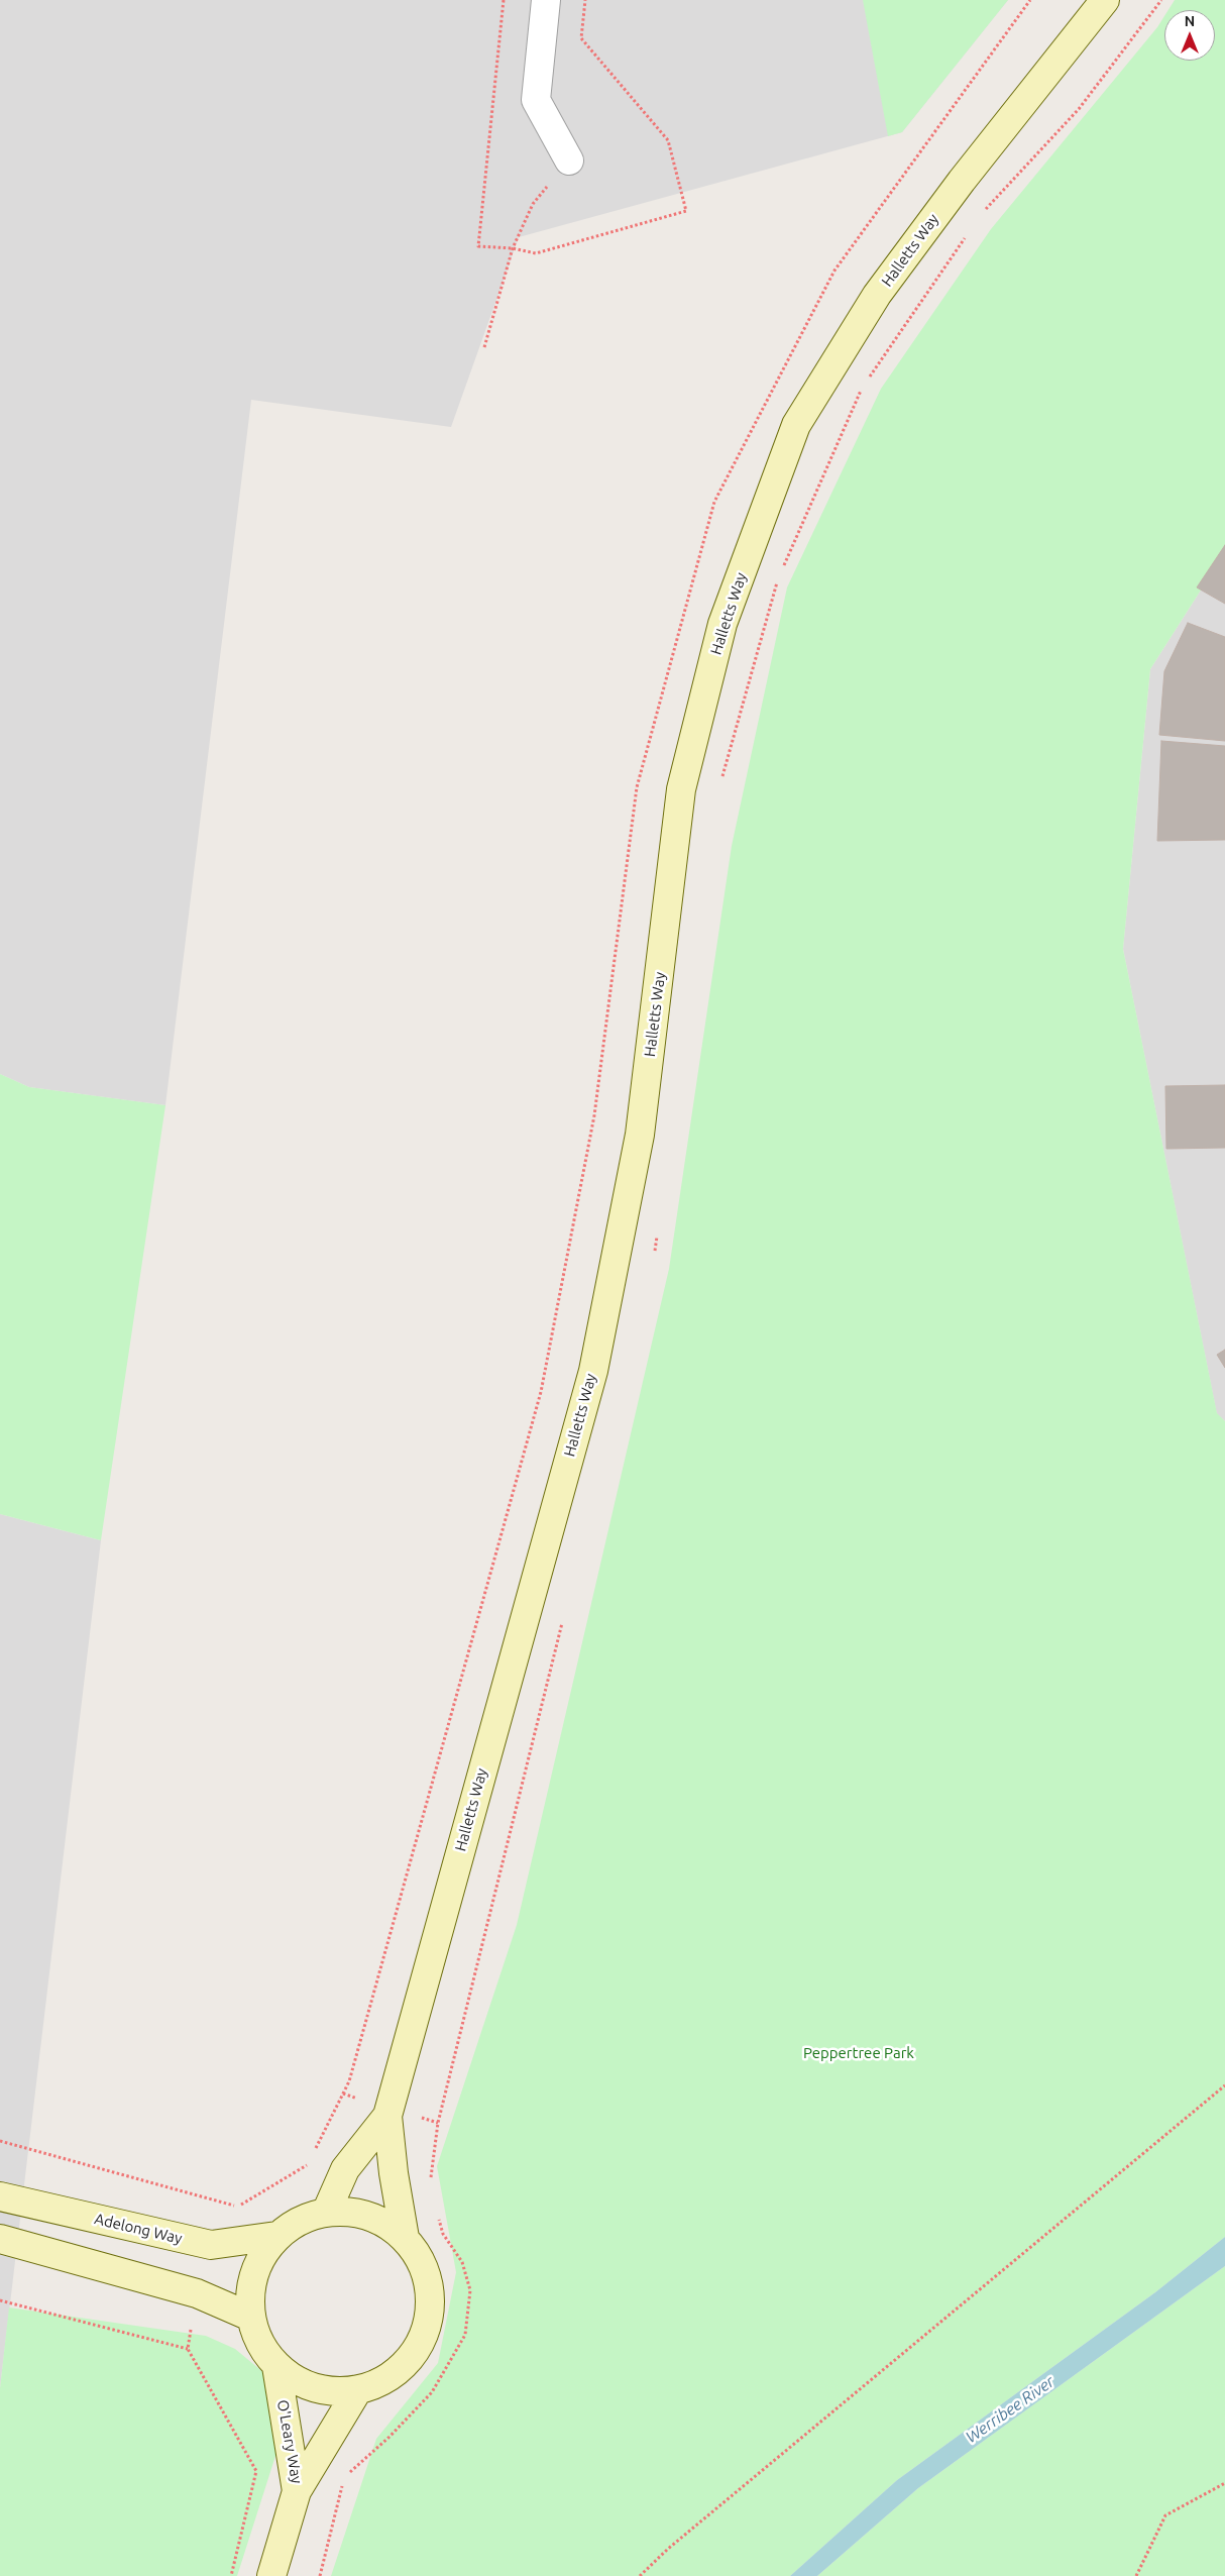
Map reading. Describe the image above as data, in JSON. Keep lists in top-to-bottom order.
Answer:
{
  "streets": {
    "street": ["Halletts Way", "Adelong Way", "O'Leary Way"]
  },
  "crossings": [
    ["Halletts Way", "Adelong Way"],
    ["Halletts Way", "O'Leary Way"],
    ["Adelong Way", "O'Leary Way"]
  ],
  "water": ["Werribee River"],
  "parks": ["Peppertree Park"],
  "north": "top"
}
